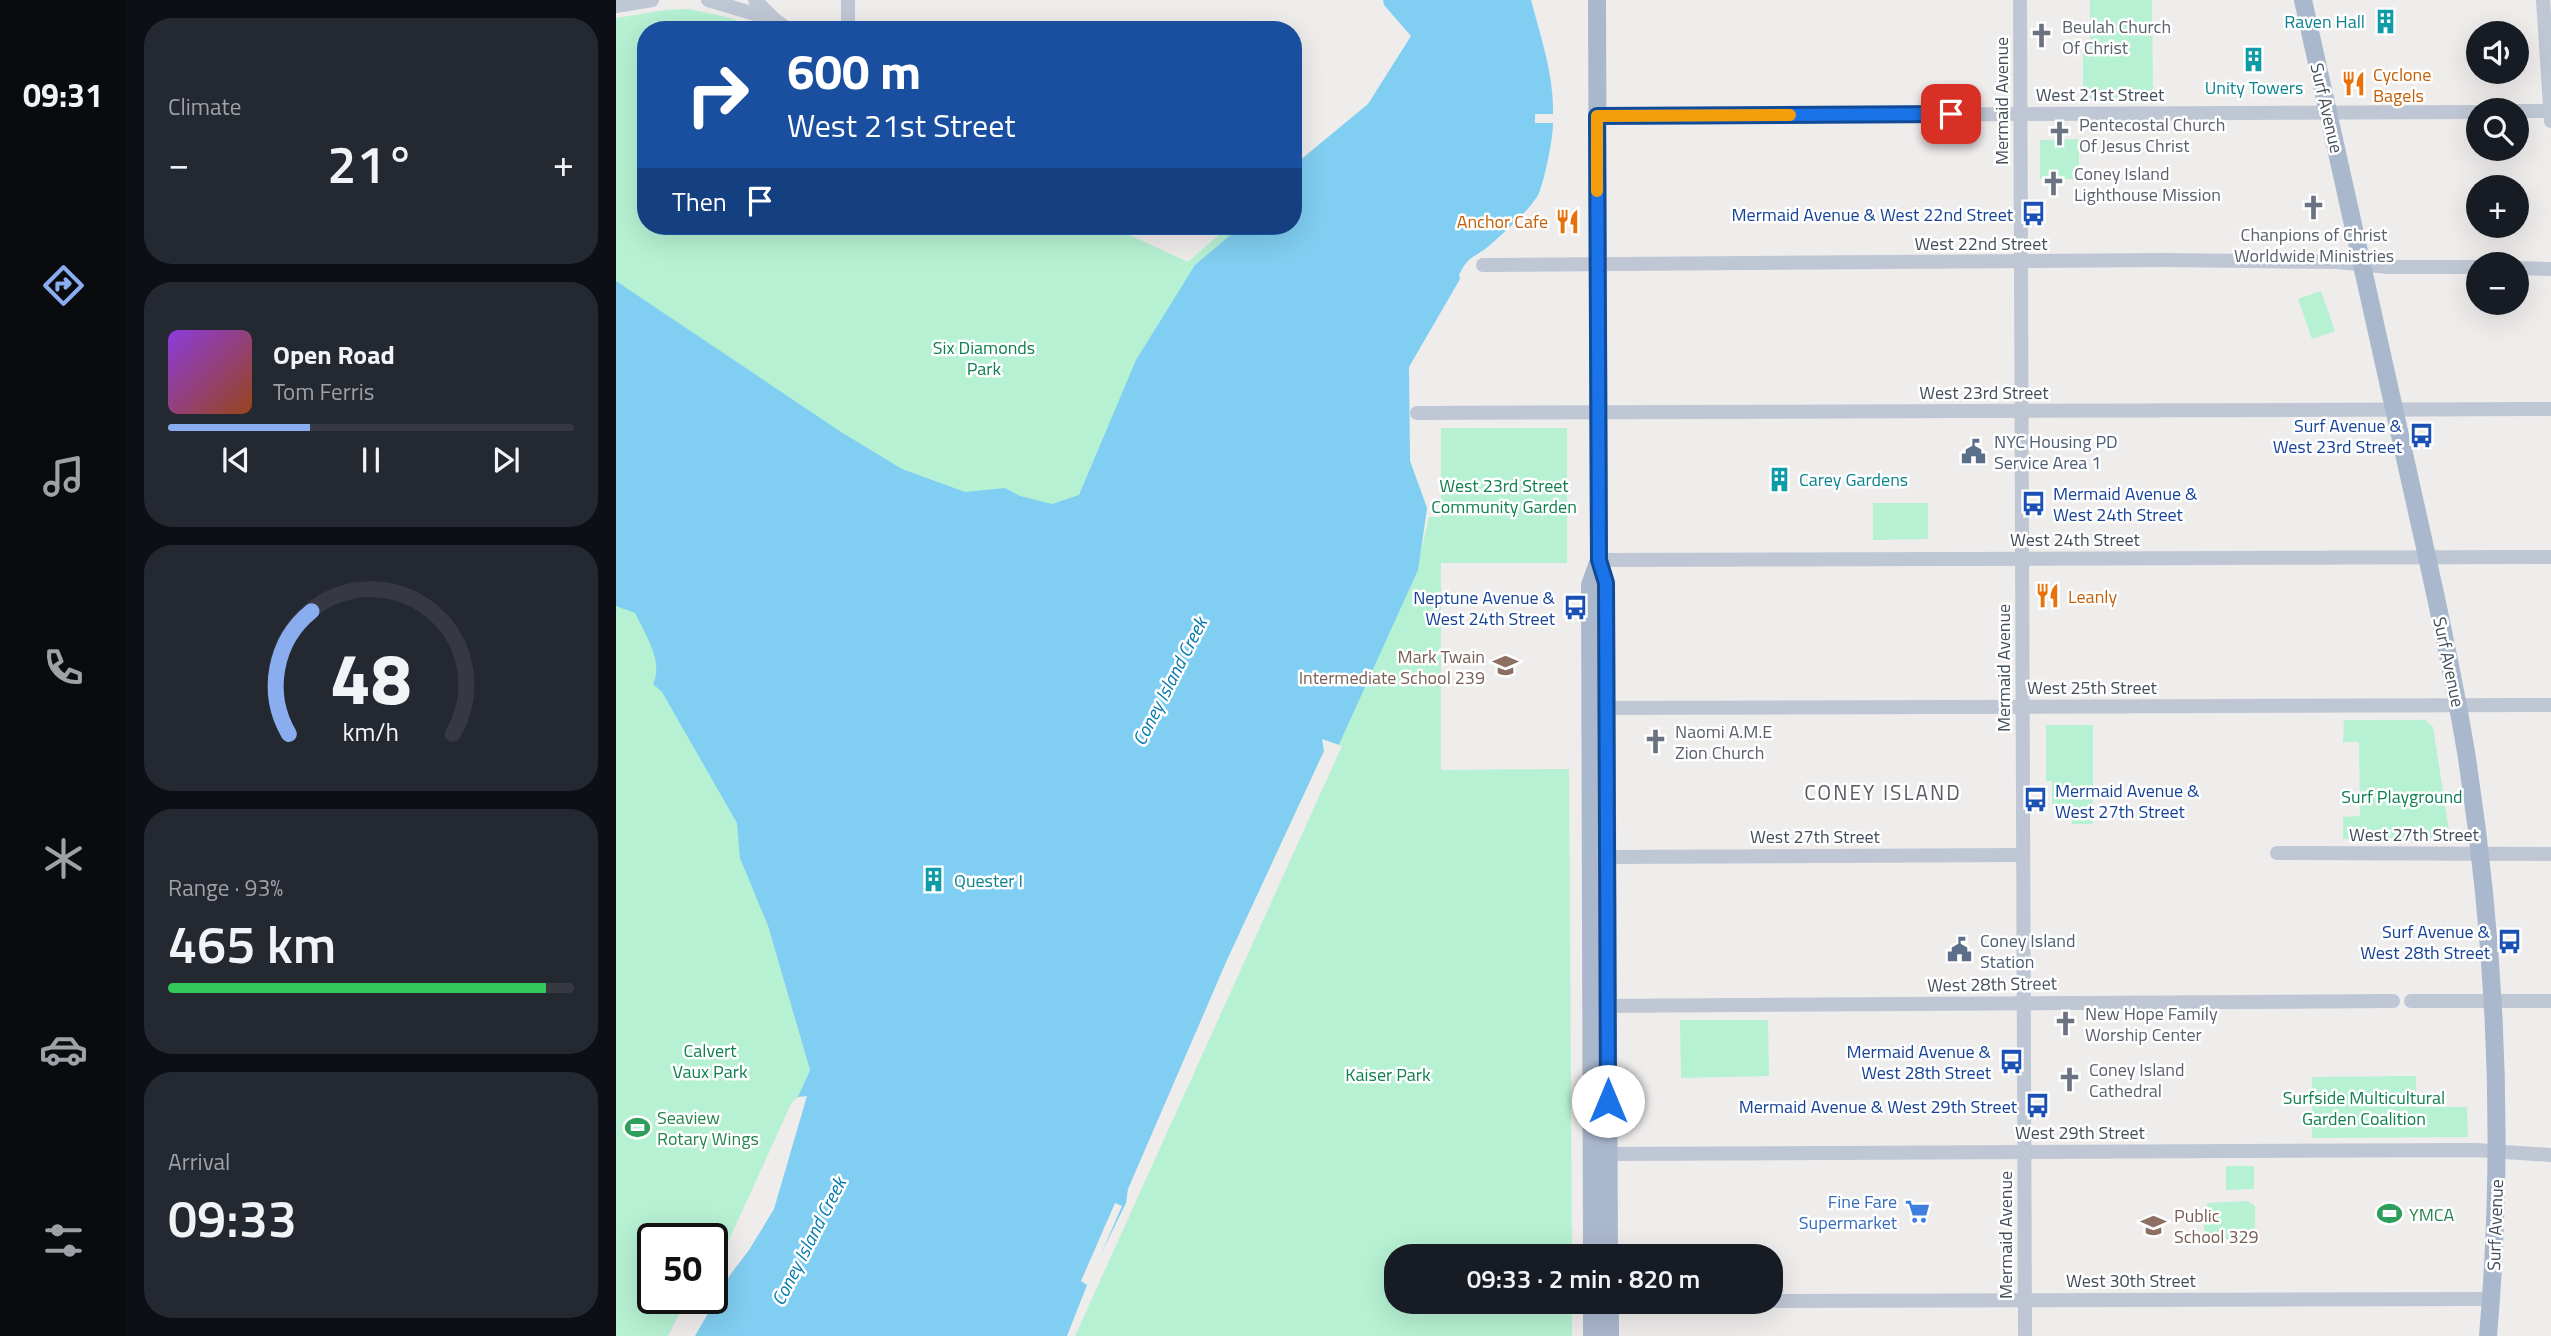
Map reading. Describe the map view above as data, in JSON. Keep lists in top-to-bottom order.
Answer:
{
  "streets": {
    "main road": ["Surf Avenue"],
    "street": [
      "West 21st Street",
      "Mermaid Avenue",
      "West 22nd Street",
      "West 23rd Street",
      "West 24th Street",
      "West 25th Street",
      "West 27th Street",
      "West 28th Street",
      "West 29th Street",
      "West 30th Street"
    ]
  },
  "crossings": [
    ["West 21st Street", "Mermaid Avenue"],
    ["West 21st Street", "Surf Avenue"],
    ["Mermaid Avenue", "West 22nd Street"],
    ["Mermaid Avenue", "West 23rd Street"],
    ["Mermaid Avenue", "West 24th Street"],
    ["Mermaid Avenue", "West 25th Street"],
    ["Mermaid Avenue", "West 27th Street"],
    ["Mermaid Avenue", "West 28th Street"],
    ["Mermaid Avenue", "West 29th Street"],
    ["Mermaid Avenue", "West 30th Street"],
    ["Surf Avenue", "West 22nd Street"],
    ["Surf Avenue", "West 23rd Street"],
    ["Surf Avenue", "West 24th Street"],
    ["Surf Avenue", "West 25th Street"],
    ["Surf Avenue", "West 27th Street"],
    ["Surf Avenue", "West 29th Street"],
    ["Surf Avenue", "West 30th Street"]
  ],
  "districts": ["CONEY ISLAND"],
  "water": ["Coney Island Creek"],
  "parks": [
    "Six Diamonds Park",
    "West 23rd Street Community Garden",
    "Surf Playground",
    "Calvert Vaux Park",
    "Kaiser Park",
    "Surfside Multicultural Garden Coalition"
  ],
  "places": {
    "building": [
      "Raven Hall",
      "Unity Towers",
      "Carey Gardens",
      "Quester I"
    ],
    "church": [
      "Beulah Church Of Christ",
      "Pentecostal Church Of Jesus Christ",
      "Coney Island Lighthouse Mission",
      "Chanpions of Christ Worldwide Ministries",
      "Naomi A.M.E Zion Church",
      "New Hope Family Worship Center",
      "Coney Island Cathedral"
    ],
    "restaurant": ["Cyclone Bagels", "Anchor Cafe", "Leanly"],
    "bus stop": [
      "Mermaid Avenue & West 22nd Street",
      "Surf Avenue & West 23rd Street",
      "Mermaid Avenue & West 24th Street",
      "Neptune Avenue & West 24th Street",
      "Mermaid Avenue & West 27th Street",
      "Surf Avenue & West 28th Street",
      "Mermaid Avenue & West 28th Street",
      "Mermaid Avenue & West 29th Street"
    ],
    "public building": ["NYC Housing PD Service Area 1", "Coney Island Station"],
    "school or university": ["Mark Twain Intermediate School 239", "Public School 329"],
    "sports": ["Seaview Rotary Wings", "YMCA"],
    "supermarket": ["Fine Fare Supermarket"]
  },
  "page": {
    "tabs": "09:31",
    "tile": [
      "Climate",
      ["Range · 93%", "465 km"],
      ["Arrival", "09:33"]
    ],
    "map_buttons": ["+", "−"],
    "turn": ["600 m", "West 21st Street"],
    "heat": ["−", "21°", "+"],
    "then": "Then",
    "song": ["Open Road", "Tom Ferris"],
    "limit": "50",
    "trip": "09:33 · 2 min · 820 m",
    "gauge": ["48", "km/h"]
  }
}
